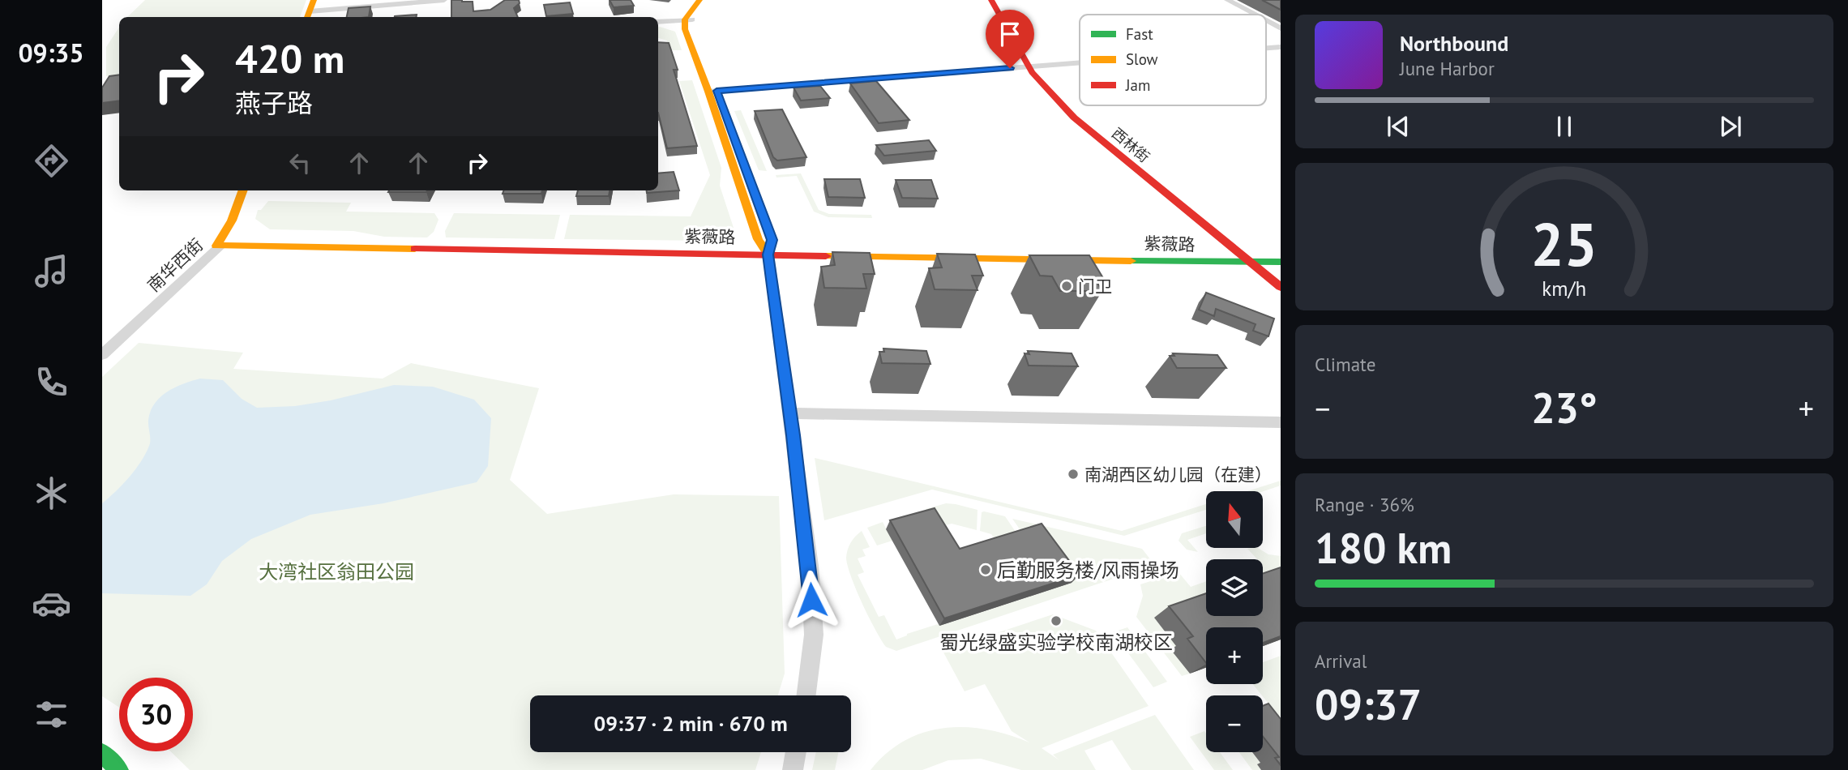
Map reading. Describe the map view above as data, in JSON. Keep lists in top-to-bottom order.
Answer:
{
  "streets": {
    "main road": ["西林街", "紫薇路", "南华西街"]
  },
  "crossings": [
    ["西林街", "紫薇路"],
    ["紫薇路", "南华西街"]
  ],
  "parks": ["大湾社区翁田公园"],
  "places": [
    "门卫",
    "南湖西区幼儿园（在建）",
    "后勤服务楼/风雨操场",
    "蜀光绿盛实验学校南湖校区"
  ],
  "legend": ["Fast", "Slow", "Jam"],
  "north": "top",
  "page": {
    "tabs": "09:35",
    "turn": ["420 m", "燕子路"],
    "song": ["Northbound", "June Harbor"],
    "tile": [
      "Climate",
      ["Range · 36%", "180 km"],
      ["Arrival", "09:37"]
    ],
    "heat": ["−", "23°", "+"],
    "map_buttons": ["+", "−"],
    "limit": "30",
    "trip": "09:37 · 2 min · 670 m",
    "gauge": ["25", "km/h"]
  }
}
